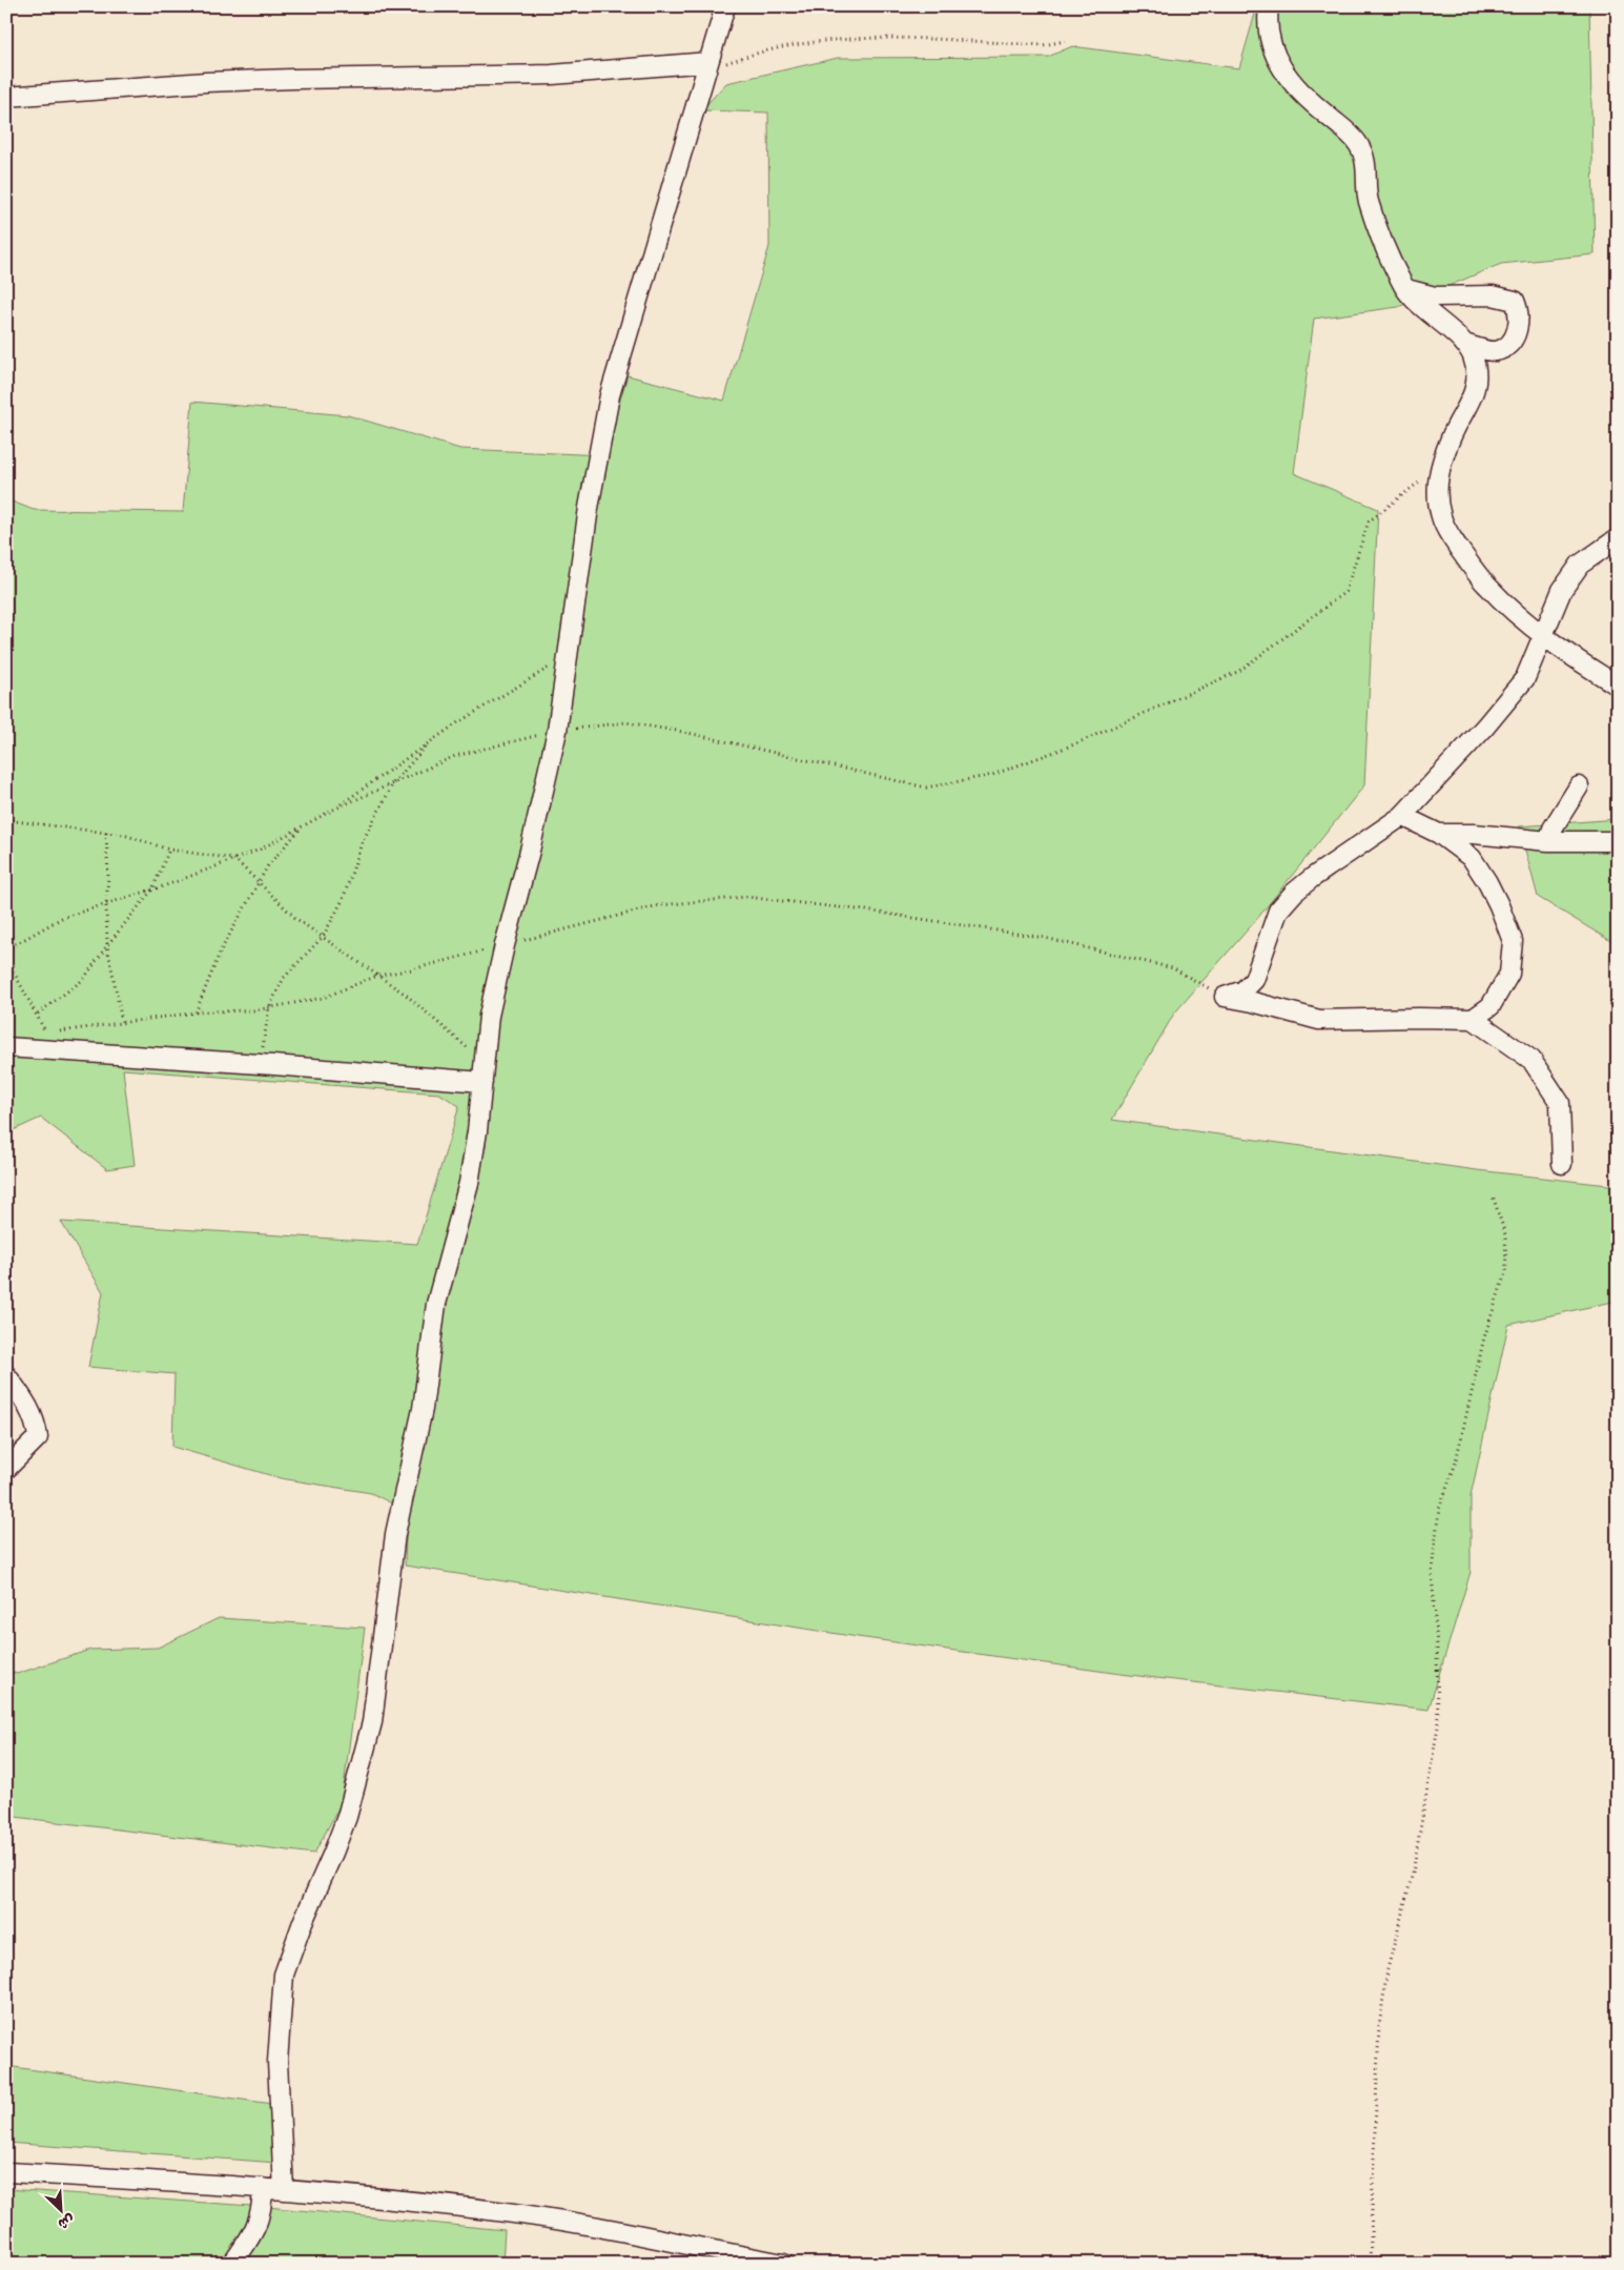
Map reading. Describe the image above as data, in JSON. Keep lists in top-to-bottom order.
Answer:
{
  "north": "bottom right"
}
